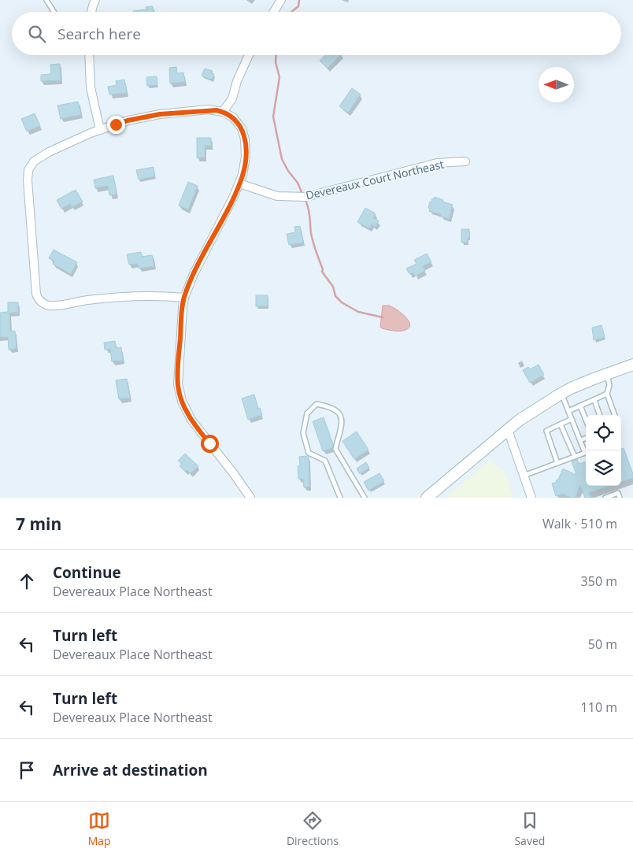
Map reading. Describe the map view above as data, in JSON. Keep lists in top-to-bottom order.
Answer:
{
  "streets": {
    "street": ["Devereaux Court Northeast"]
  },
  "north": "left",
  "page": {
    "search": "Search here",
    "heading": ["7 min", "Walk · 510 m"],
    "list": [
      ["Continue", "Devereaux Place Northeast", "350 m"],
      ["Turn left", "Devereaux Place Northeast", "50 m"],
      ["Turn left", "Devereaux Place Northeast", "110 m"],
      "Arrive at destination"
    ],
    "nav": ["Map", "Directions", "Saved"]
  }
}
